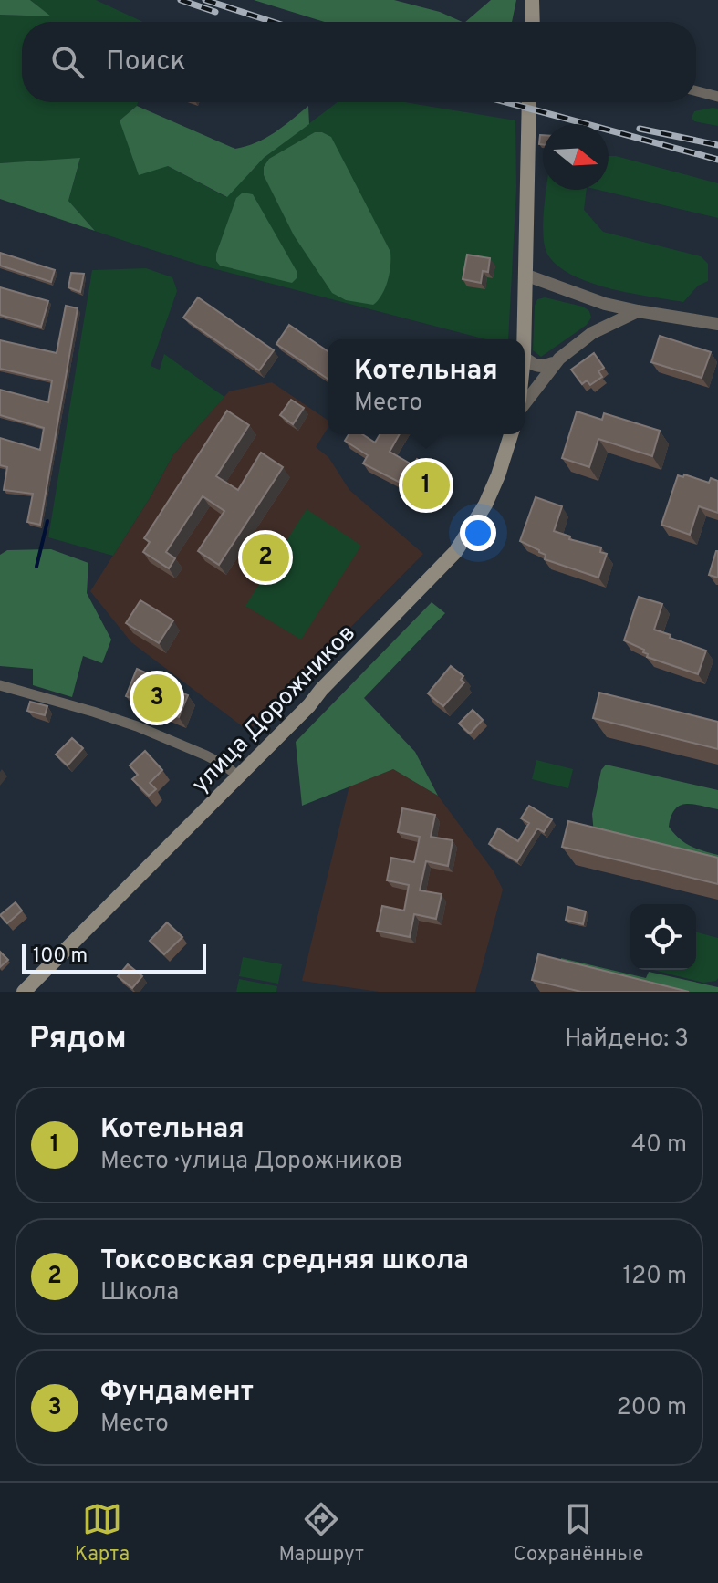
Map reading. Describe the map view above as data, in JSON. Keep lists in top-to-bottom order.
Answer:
{
  "streets": {
    "main road": ["улица Дорожников"]
  },
  "scale_bar": "100 m",
  "north": "right",
  "page": {
    "search": "Поиск",
    "popup": ["Котельная", "Место"],
    "pins": ["1", "2", "3"],
    "scale": "100 m",
    "heading": ["Рядом", "Найдено: 3"],
    "list": [
      {
        "mark": "1",
        "name": "Котельная",
        "note": "Место · улица Дорожников",
        "value": "40 m"
      },
      {
        "mark": "2",
        "name": "Токсовская средняя школа",
        "note": "Школа",
        "value": "120 m"
      },
      {
        "mark": "3",
        "name": "Фундамент",
        "note": "Место",
        "value": "200 m"
      }
    ],
    "nav": ["Карта", "Маршрут", "Сохранённые"]
  }
}
